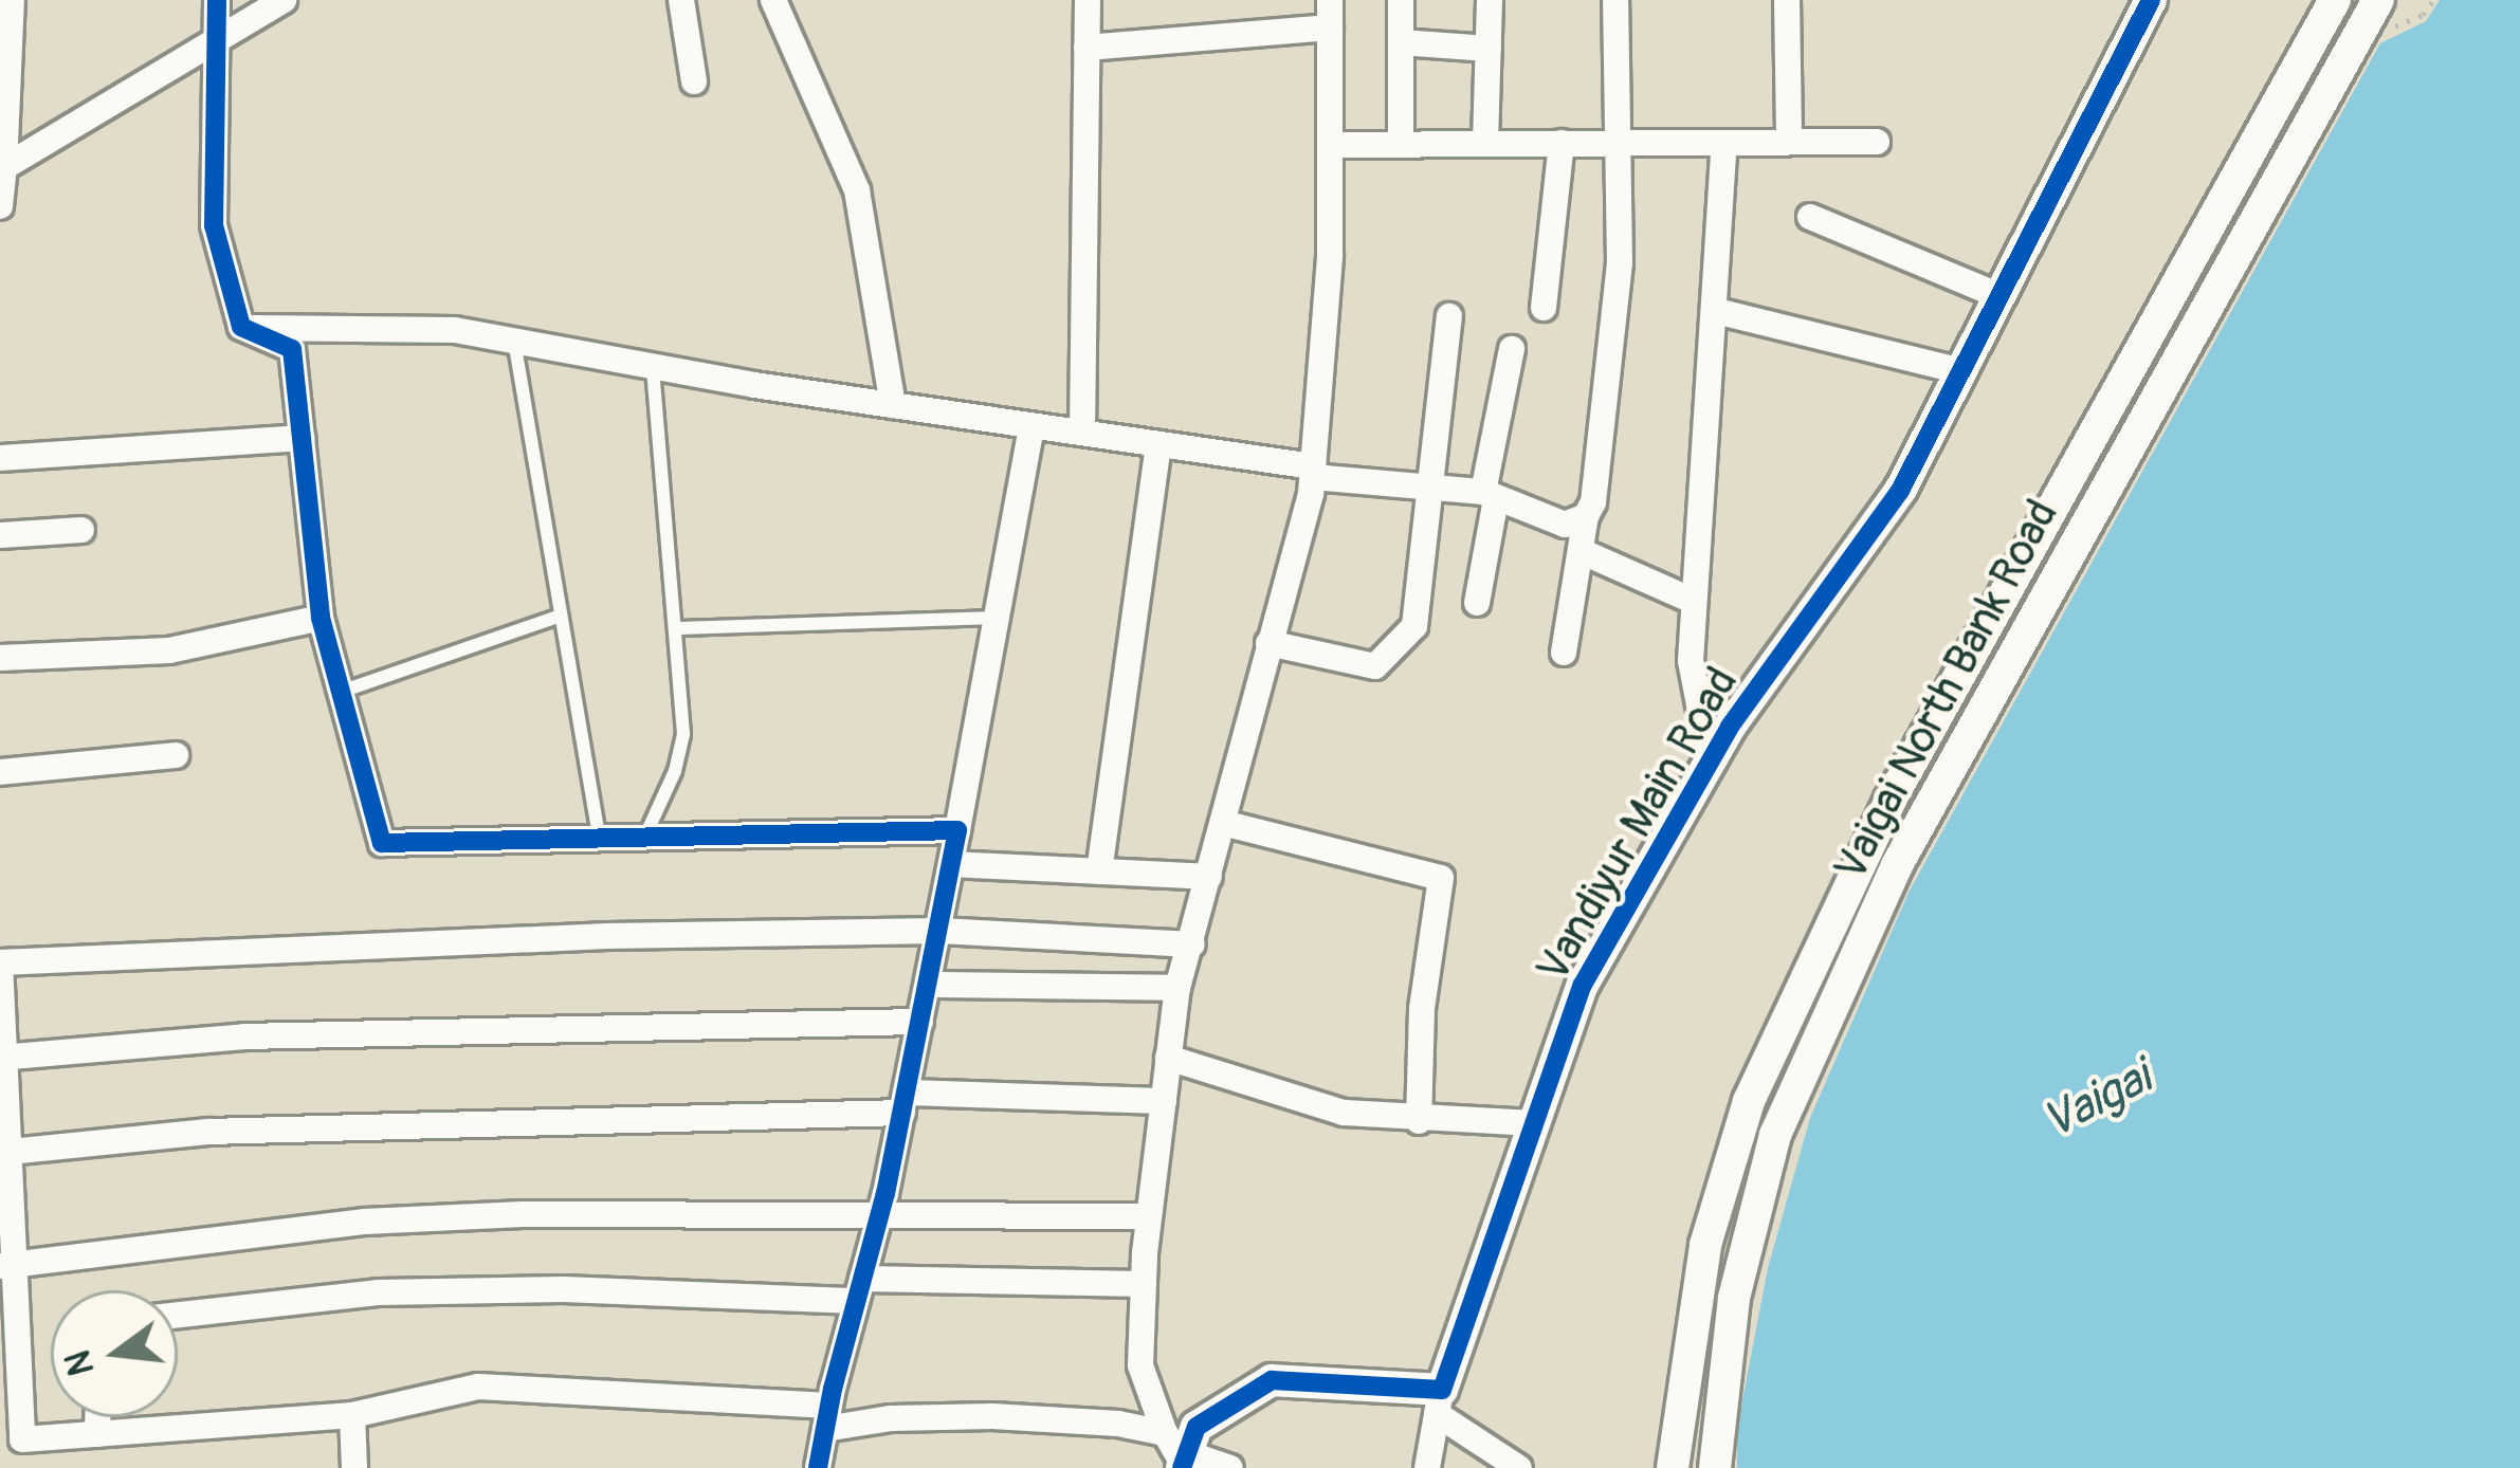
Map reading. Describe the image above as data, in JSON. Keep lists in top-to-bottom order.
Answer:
{
  "streets": {
    "street": ["Vaigai North Bank Road", "Vandiyur Main Road"]
  },
  "water": ["Vaigai"],
  "north": "left"
}
